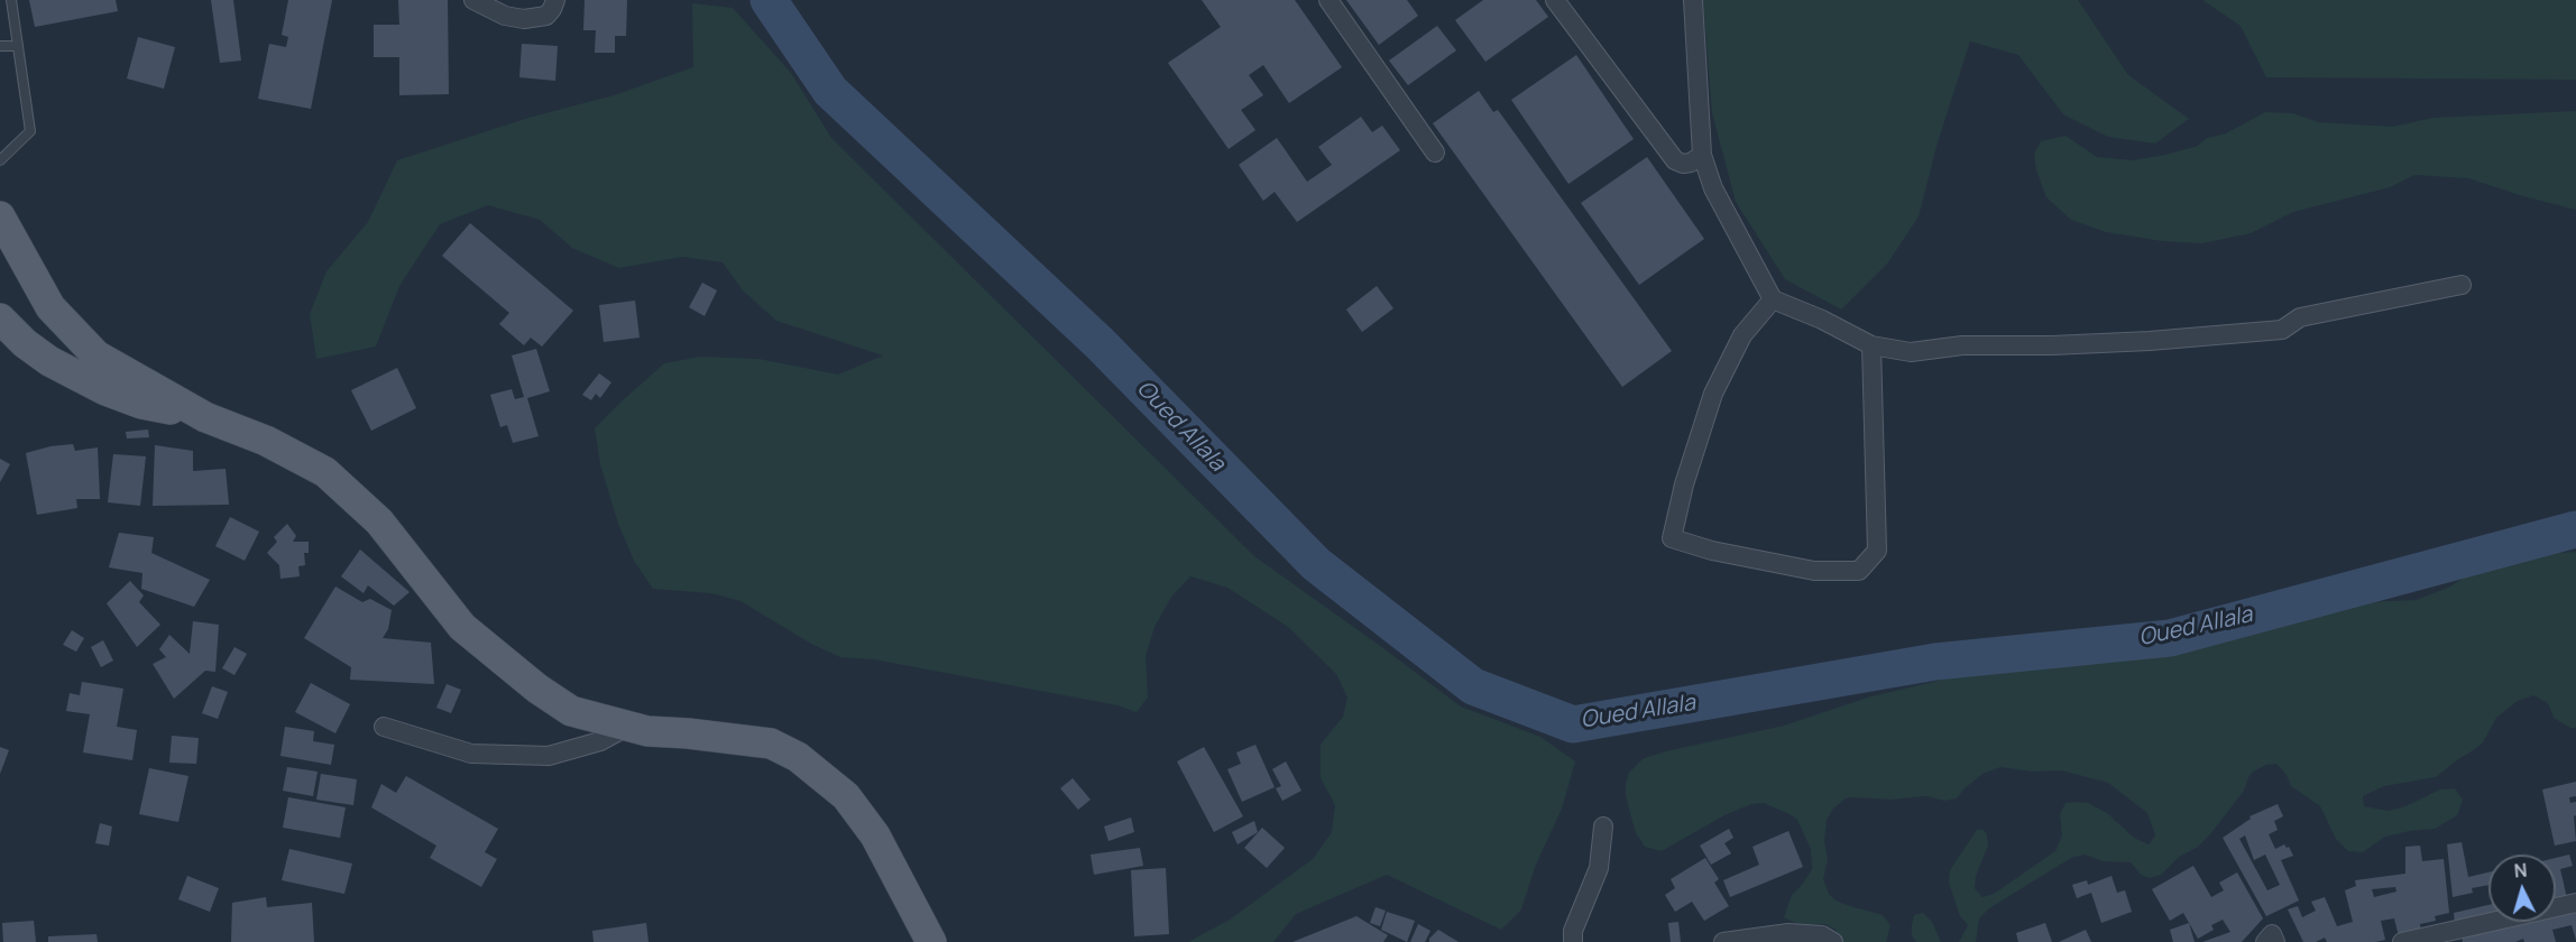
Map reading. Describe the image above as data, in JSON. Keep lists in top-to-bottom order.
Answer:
{
  "water": ["Oued Allala"],
  "north": "top"
}
